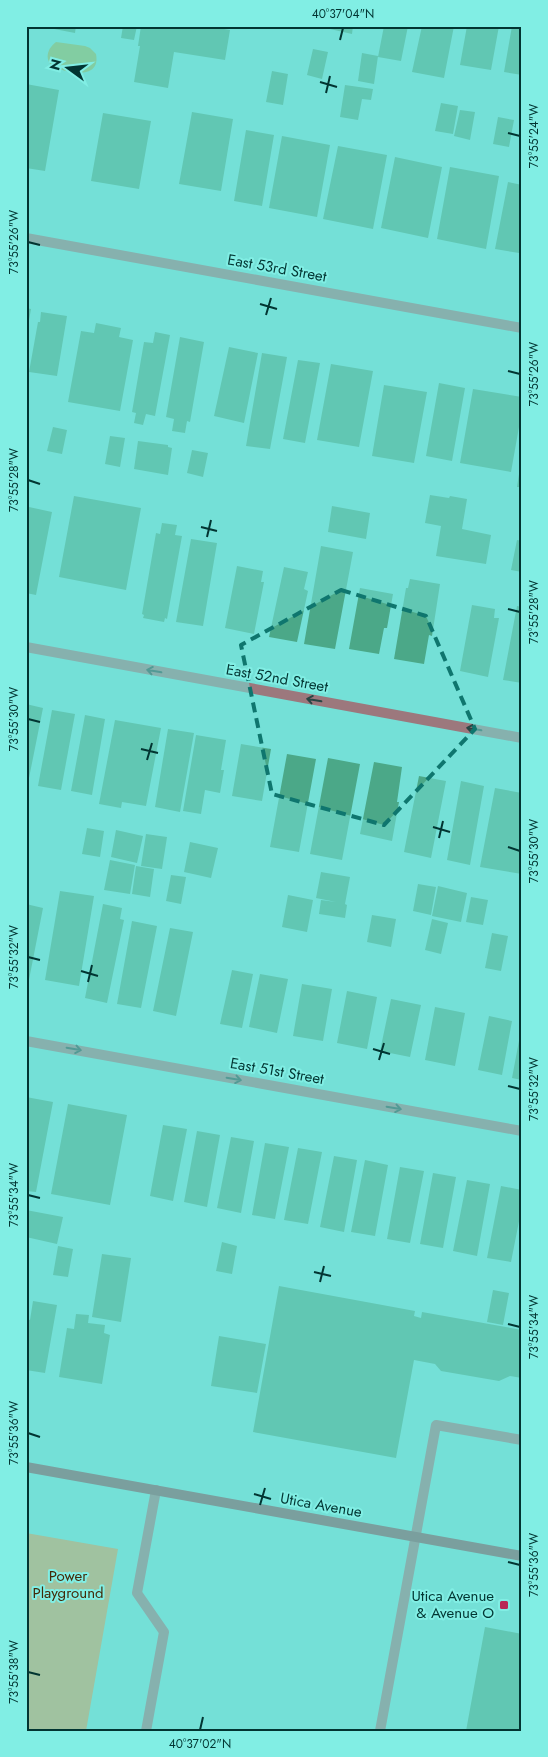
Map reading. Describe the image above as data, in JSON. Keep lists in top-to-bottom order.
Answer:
{
  "streets": {
    "main road": ["Utica Avenue"],
    "street": ["East 53rd Street", "East 52nd Street", "East 51st Street"]
  },
  "one_way": ["East 52nd Street", "East 51st Street"],
  "parks": ["Power Playground"],
  "places": {
    "transit": ["Utica Avenue & Avenue O"]
  },
  "north": "left",
  "coordinates": [
    "40°37'04\"N",
    "73°55'24\"W",
    "73°55'26\"W",
    "73°55'28\"W",
    "73°55'30\"W",
    "73°55'32\"W",
    "73°55'34\"W",
    "73°55'36\"W",
    "73°55'38\"W",
    "40°37'02\"N"
  ]
}
